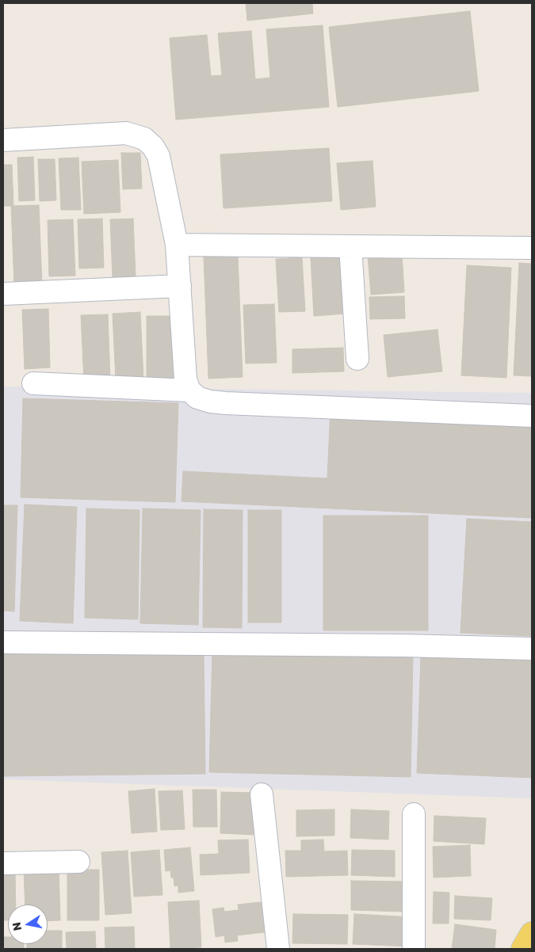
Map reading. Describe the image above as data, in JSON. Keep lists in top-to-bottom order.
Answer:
{
  "north": "left"
}
